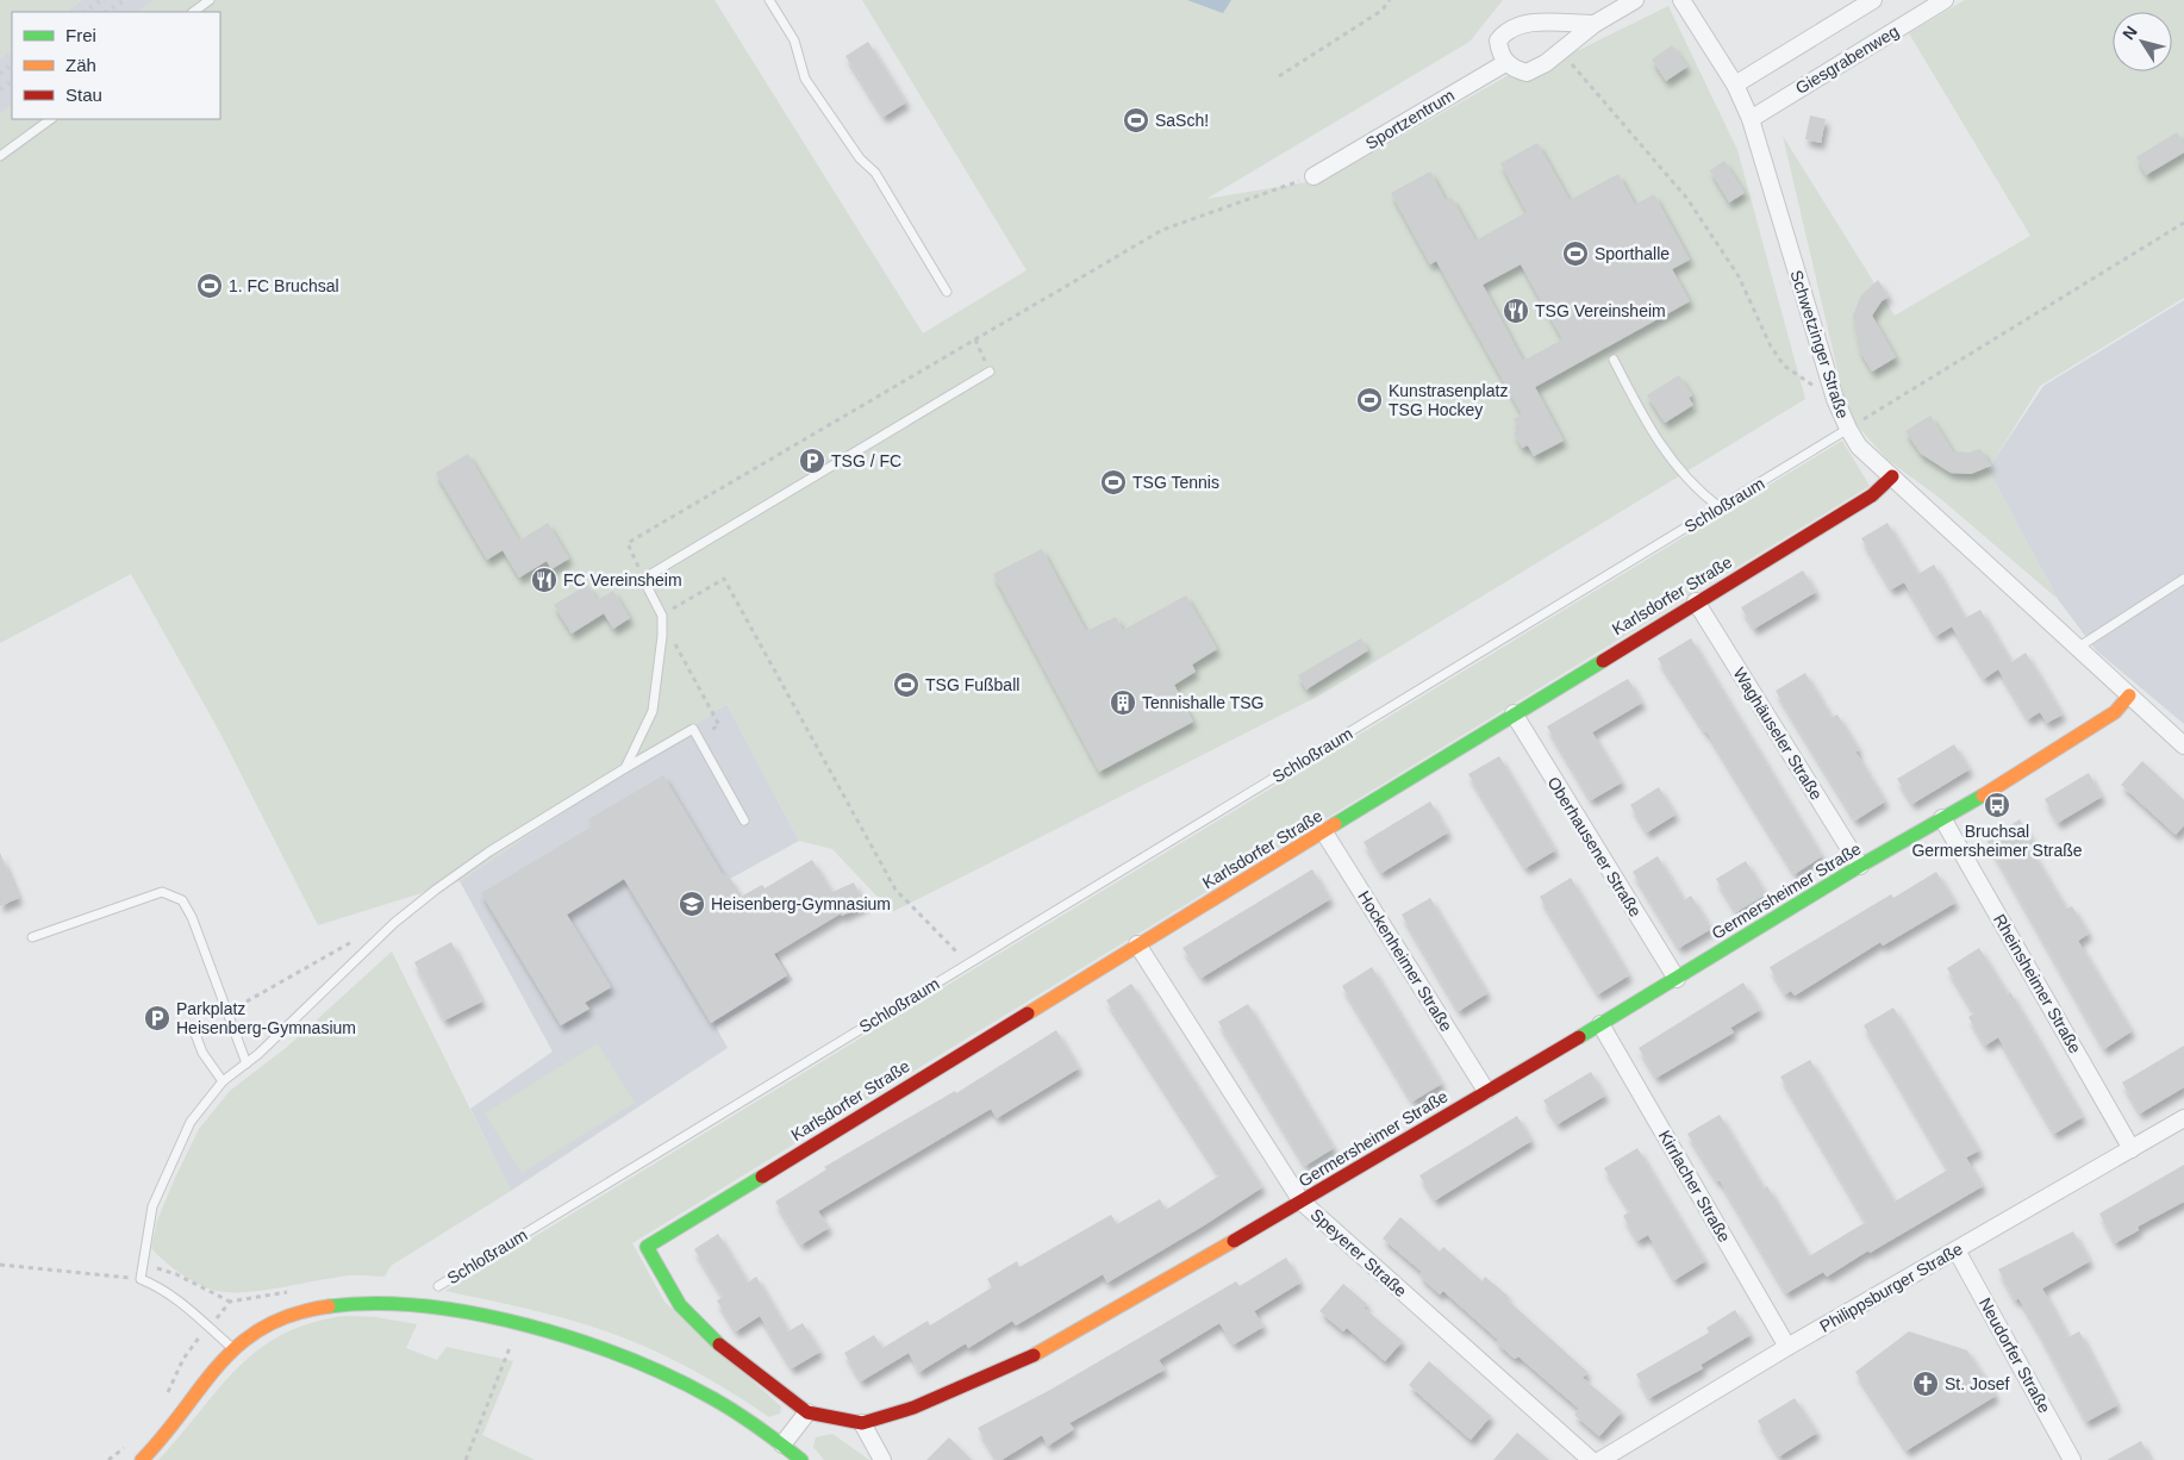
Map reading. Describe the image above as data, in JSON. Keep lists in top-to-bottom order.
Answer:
{
  "streets": {
    "street": [
      "Giesgrabenweg",
      "Sportzentrum",
      "Schwetzinger Straße",
      "Karlsdorfer Straße",
      "Waghäuseler Straße",
      "Oberhausener Straße",
      "Germersheimer Straße",
      "Hockenheimer Straße",
      "Rheinsheimer Straße",
      "Kirrlacher Straße",
      "Speyerer Straße",
      "Philippsburger Straße",
      "Neudorfer Straße"
    ],
    "lane": ["Schloßraum"]
  },
  "crossings": [
    ["Giesgrabenweg", "Schwetzinger Straße"],
    ["Schwetzinger Straße", "Schloßraum"],
    ["Schwetzinger Straße", "Karlsdorfer Straße"],
    ["Schwetzinger Straße", "Germersheimer Straße"],
    ["Karlsdorfer Straße", "Waghäuseler Straße"],
    ["Karlsdorfer Straße", "Oberhausener Straße"],
    ["Karlsdorfer Straße", "Germersheimer Straße"],
    ["Karlsdorfer Straße", "Hockenheimer Straße"],
    ["Karlsdorfer Straße", "Speyerer Straße"],
    ["Waghäuseler Straße", "Germersheimer Straße"],
    ["Oberhausener Straße", "Germersheimer Straße"],
    ["Germersheimer Straße", "Hockenheimer Straße"],
    ["Germersheimer Straße", "Rheinsheimer Straße"],
    ["Germersheimer Straße", "Kirrlacher Straße"],
    ["Germersheimer Straße", "Speyerer Straße"],
    ["Rheinsheimer Straße", "Philippsburger Straße"],
    ["Kirrlacher Straße", "Philippsburger Straße"],
    ["Philippsburger Straße", "Neudorfer Straße"]
  ],
  "places": {
    "sports": [
      "SaSch!",
      "Sporthalle",
      "1. FC Bruchsal",
      "Kunstrasenplatz TSG Hockey",
      "TSG Tennis",
      "TSG Fußball"
    ],
    "restaurant": ["TSG Vereinsheim", "FC Vereinsheim"],
    "parking": ["TSG / FC", "Parkplatz Heisenberg-Gymnasium"],
    "building": ["Tennishalle TSG"],
    "bus stop": ["Bruchsal Germersheimer Straße"],
    "school or university": ["Heisenberg-Gymnasium"],
    "church": ["St. Josef"]
  },
  "legend": ["Frei", "Zäh", "Stau"],
  "north": "top left"
}
